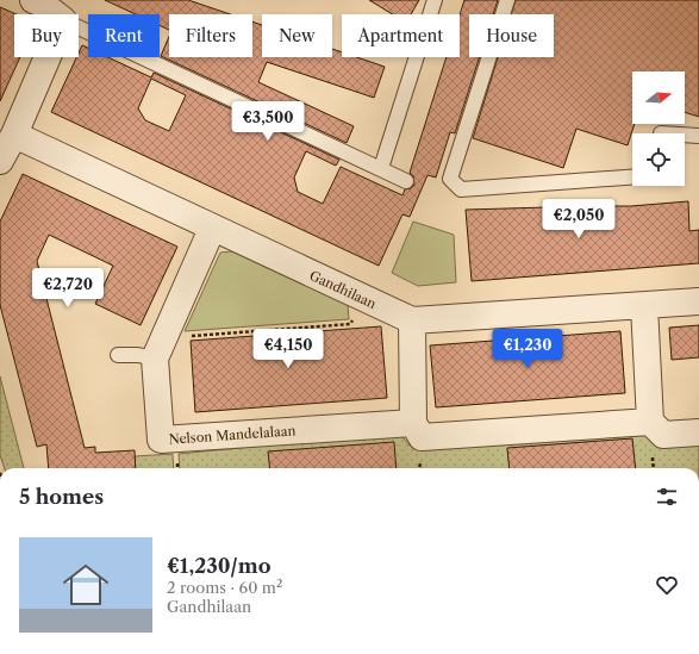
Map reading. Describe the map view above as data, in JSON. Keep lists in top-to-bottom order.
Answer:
{
  "streets": {
    "street": ["Gandhilaan", "Nelson Mandelalaan"]
  },
  "crossings": [
    ["Gandhilaan", "Nelson Mandelalaan"]
  ],
  "north": "right",
  "page": {
    "chip": [
      "Buy",
      "Rent",
      "Filters",
      "New",
      "Apartment",
      "House"
    ],
    "price": [
      "€3,500",
      "€2,050",
      "€2,720",
      "€4,150",
      "€1,230"
    ],
    "heading": "5 homes",
    "list": [
      {
        "name": "€1,230/mo",
        "note": "2 rooms · 60 m² · Gandhilaan"
      }
    ]
  }
}
